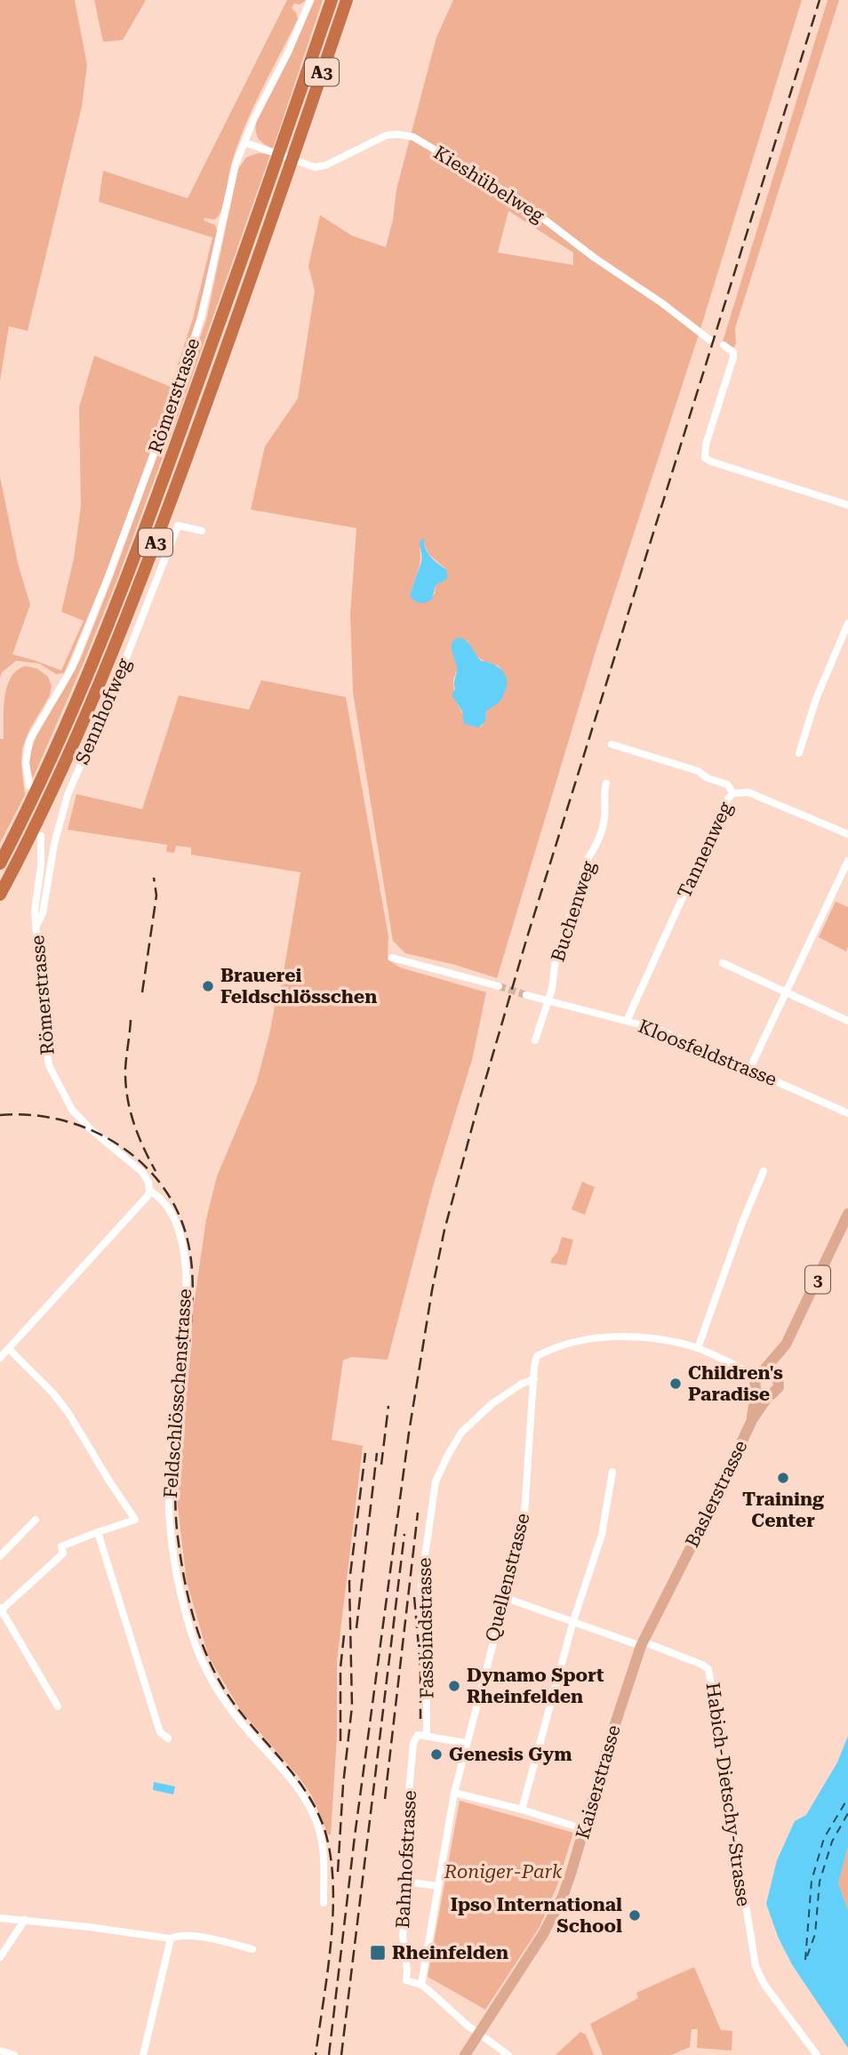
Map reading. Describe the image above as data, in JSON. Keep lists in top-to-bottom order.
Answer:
{
  "streets": {
    "highway": ["A3"],
    "main road": ["3", "Baslerstrasse", "Kaiserstrasse"],
    "street": [
      "Kieshübelweg",
      "Römerstrasse",
      "Sennhofweg",
      "Tannenweg",
      "Buchenweg",
      "Kloosfeldstrasse",
      "Feldschlösschenstrasse",
      "Quellenstrasse",
      "Fassbindstrasse",
      "Habich-Dietschy-Strasse",
      "Bahnhofstrasse"
    ]
  },
  "crossings": [
    ["Kieshübelweg", "Römerstrasse"],
    ["Römerstrasse", "Sennhofweg"],
    ["Römerstrasse", "Feldschlösschenstrasse"],
    ["Tannenweg", "Kloosfeldstrasse"],
    ["Buchenweg", "Kloosfeldstrasse"],
    ["3", "Baslerstrasse"],
    ["3", "Quellenstrasse"],
    ["Baslerstrasse", "Quellenstrasse"],
    ["Baslerstrasse", "Kaiserstrasse"],
    ["Quellenstrasse", "Fassbindstrasse"],
    ["Quellenstrasse", "Habich-Dietschy-Strasse"],
    ["Quellenstrasse", "Bahnhofstrasse"],
    ["Fassbindstrasse", "Bahnhofstrasse"],
    ["Kaiserstrasse", "Habich-Dietschy-Strasse"],
    ["Kaiserstrasse", "Bahnhofstrasse"]
  ],
  "parks": ["Roniger-Park"],
  "places": {
    "other": [
      "Brauerei Feldschlösschen",
      "Children's Paradise",
      "Training Center",
      "Dynamo Sport Rheinfelden",
      "Genesis Gym",
      "Ipso International School"
    ],
    "transit": ["Rheinfelden"]
  }
}
